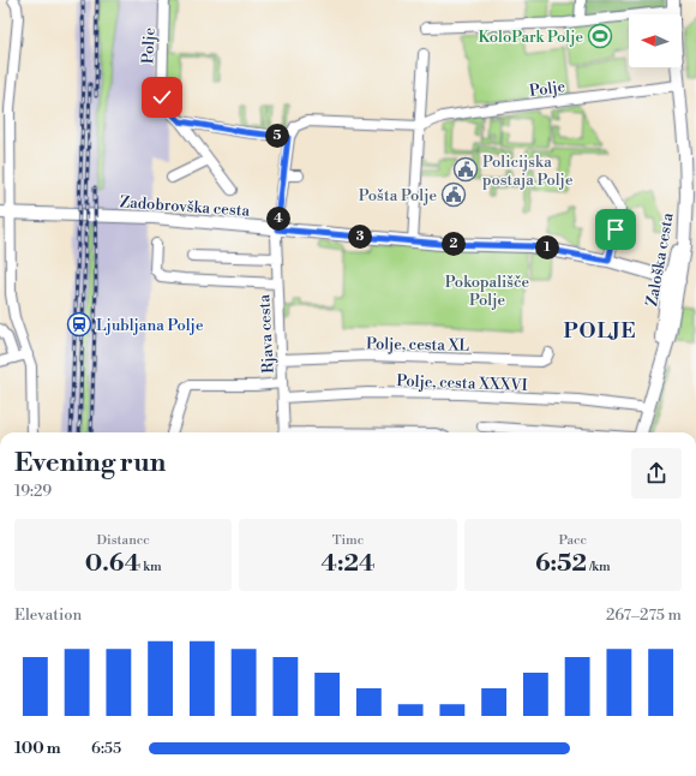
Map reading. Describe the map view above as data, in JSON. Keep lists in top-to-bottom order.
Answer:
{
  "streets": {
    "main road": ["Zadobrovška cesta", "Zaloška cesta"],
    "street": [
      "Polje",
      "Rjava cesta",
      "Polje, cesta XL",
      "Polje, cesta XXXVI"
    ]
  },
  "crossings": [
    ["Polje", "Zaloška cesta"],
    ["Zadobrovška cesta", "Zaloška cesta"],
    ["Zadobrovška cesta", "Rjava cesta"],
    ["Zaloška cesta", "Polje, cesta XXXVI"],
    ["Rjava cesta", "Polje, cesta XL"],
    ["Rjava cesta", "Polje, cesta XXXVI"]
  ],
  "districts": ["POLJE"],
  "parks": ["Pokopališče Polje"],
  "places": {
    "sports": ["KoloPark Polje"],
    "public building": ["Policijska postaja Polje", "Pošta Polje"],
    "station": ["Ljubljana Polje"]
  },
  "north": "left",
  "page": {
    "pins": [
      "5",
      "4",
      "3",
      "2",
      "1"
    ],
    "heading": ["Evening run", "19:29"],
    "stats": [
      ["Distance", "0.64 km"],
      ["Time", "4:24"],
      ["Pace", "6:52 /km"]
    ],
    "chart": ["Elevation", "267–275 m"],
    "list": [
      {
        "name": "100 m",
        "note": "6:55"
      }
    ]
  }
}
